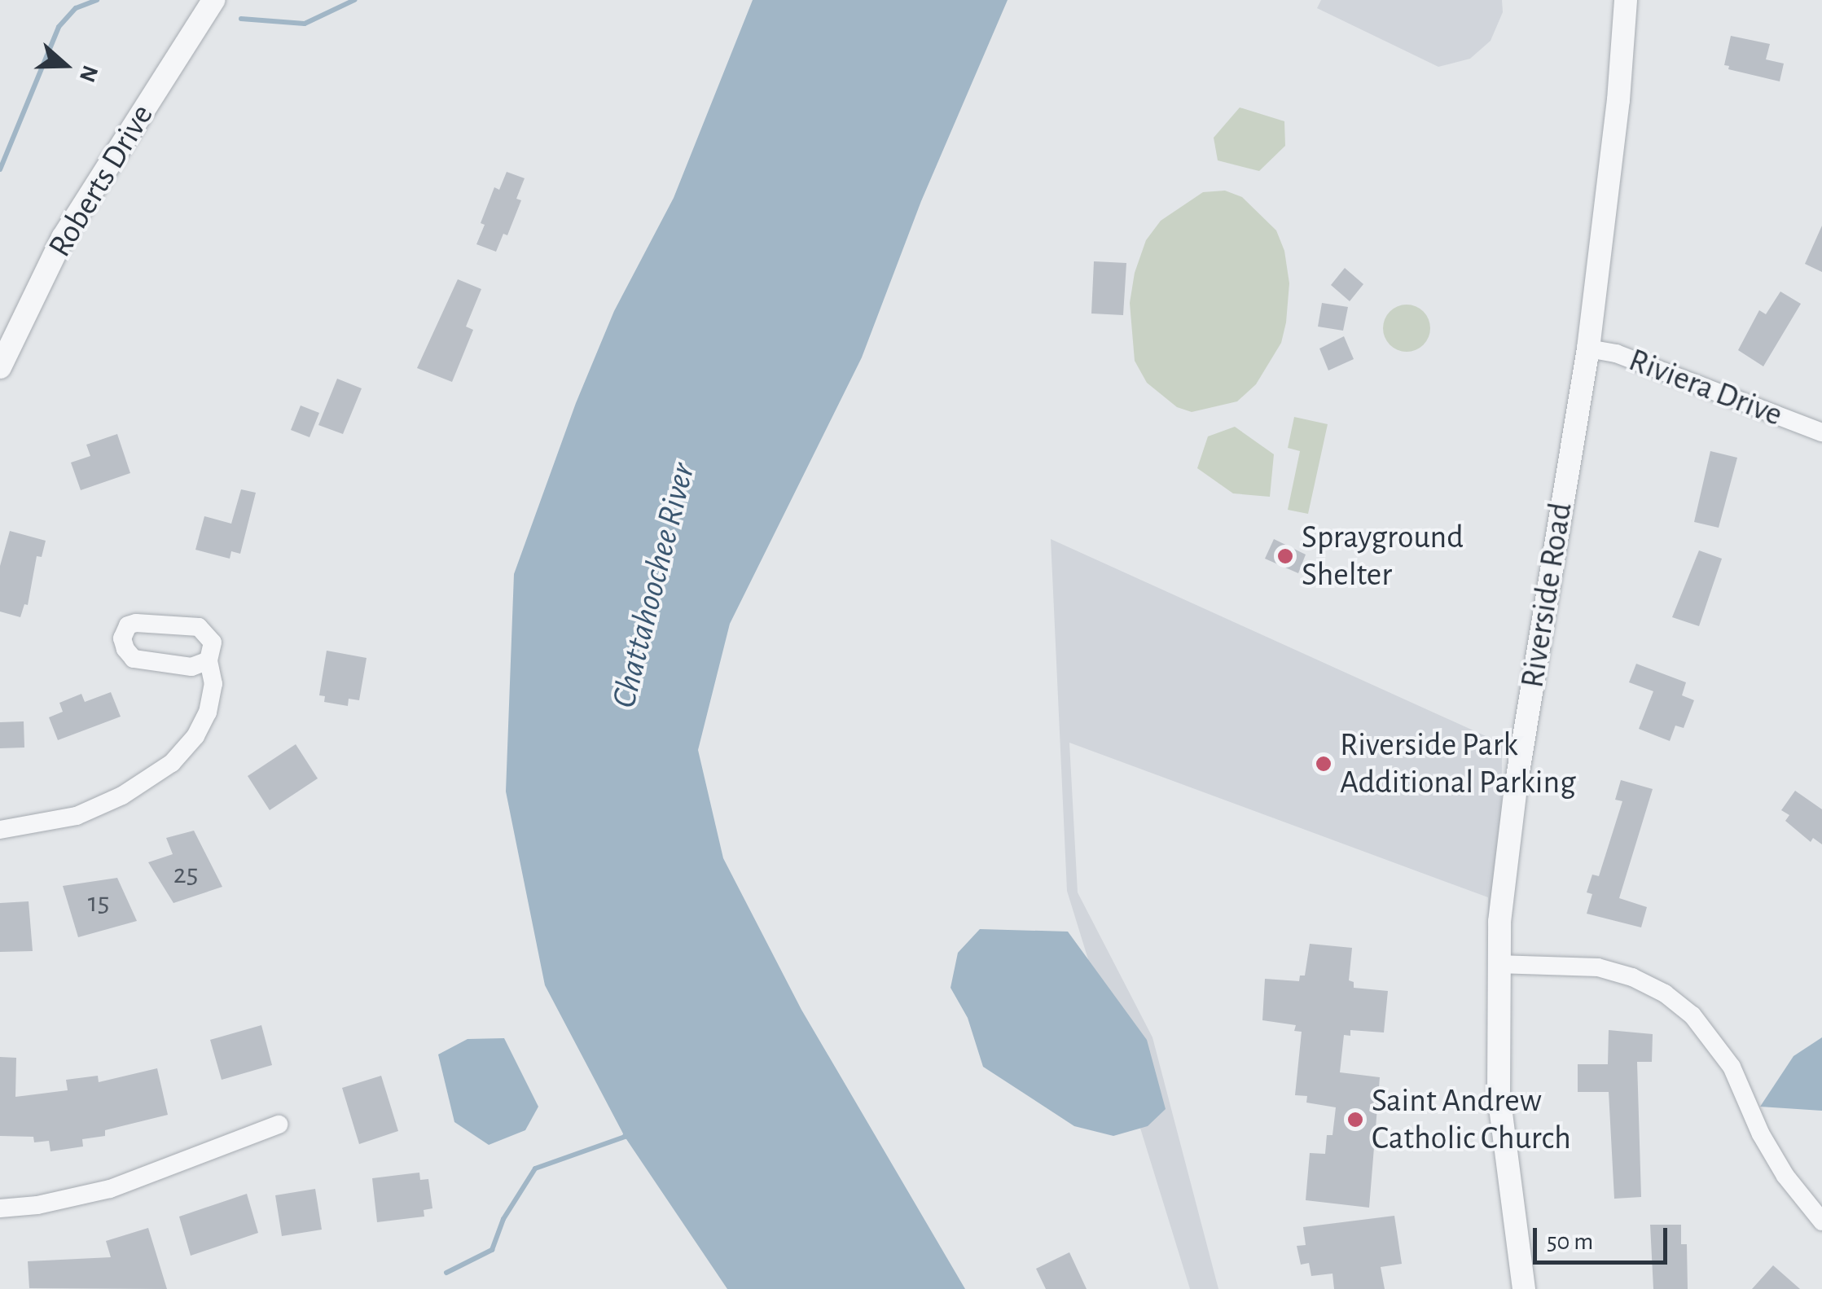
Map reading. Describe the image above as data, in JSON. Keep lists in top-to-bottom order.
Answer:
{
  "streets": {
    "street": ["Roberts Drive", "Riviera Drive", "Riverside Road"]
  },
  "crossings": [
    ["Riviera Drive", "Riverside Road"]
  ],
  "water": ["Chattahoochee River"],
  "places": ["Sprayground Shelter", "Riverside Park Additional Parking", "Saint Andrew Catholic Church"],
  "house_numbers": ["25", "15"],
  "scale_bar": "50 m",
  "north": "right"
}
